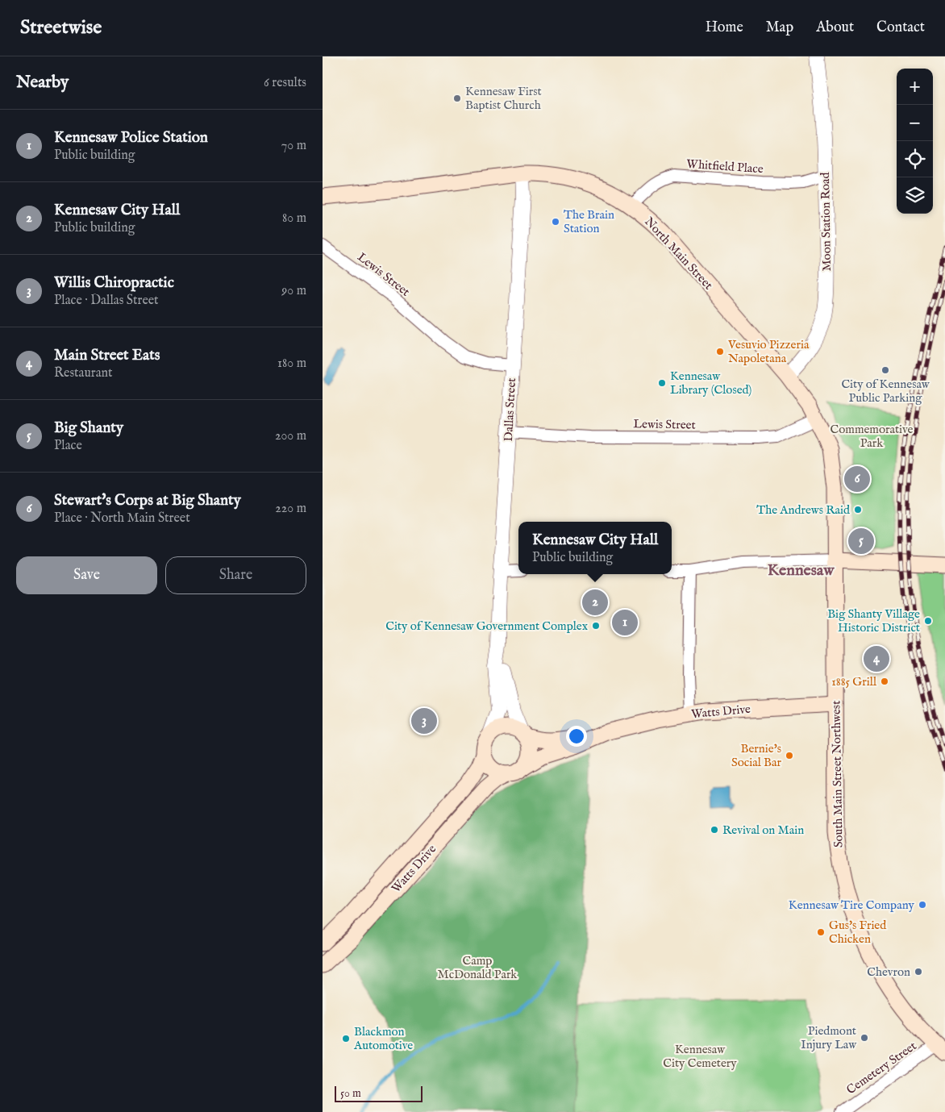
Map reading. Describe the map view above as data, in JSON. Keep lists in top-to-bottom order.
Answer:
{
  "streets": {
    "main road": ["North Main Street", "Watts Drive", "South Main Street Northwest"],
    "street": [
      "Whitfield Place",
      "Moon Station Road",
      "Lewis Street",
      "Dallas Street",
      "Cemetery Street"
    ]
  },
  "crossings": [
    ["Whitfield Place", "Moon Station Road"],
    ["Whitfield Place", "North Main Street"],
    ["Moon Station Road", "North Main Street"],
    ["North Main Street", "Lewis Street"],
    ["North Main Street", "Dallas Street"],
    ["North Main Street", "South Main Street Northwest"],
    ["Lewis Street", "Dallas Street"],
    ["Dallas Street", "Watts Drive"],
    ["Watts Drive", "South Main Street Northwest"],
    ["South Main Street Northwest", "Cemetery Street"]
  ],
  "districts": ["Kennesaw"],
  "parks": ["Commemorative Park", "Camp McDonald Park", "Kennesaw City Cemetery"],
  "places": [
    "Kennesaw First Baptist Church",
    "The Brain Station",
    "Vesuvio Pizzeria Napoletana",
    "City of Kennesaw Public Parking",
    "Kennesaw Library (Closed)",
    "The Andrews Raid",
    "Big Shanty Village Historic District",
    "City of Kennesaw Government Complex",
    "1885 Grill",
    "Bernie's Social Bar",
    "Revival on Main",
    "Kennesaw Tire Company",
    "Gus's Fried Chicken",
    "Chevron",
    "Piedmont Injury Law",
    "Blackmon Automotive"
  ],
  "scale_bar": "50 m",
  "page": {
    "header": "Streetwise",
    "nav": [
      "Home",
      "Map",
      "About",
      "Contact"
    ],
    "heading": ["Nearby", "6 results"],
    "map_buttons": ["+", "−"],
    "list": [
      {
        "mark": "1",
        "name": "Kennesaw Police Station",
        "note": "Public building",
        "value": "70 m"
      },
      {
        "mark": "2",
        "name": "Kennesaw City Hall",
        "note": "Public building",
        "value": "80 m"
      },
      {
        "mark": "3",
        "name": "Willis Chiropractic",
        "note": "Place · Dallas Street",
        "value": "90 m"
      },
      {
        "mark": "4",
        "name": "Main Street Eats",
        "note": "Restaurant",
        "value": "180 m"
      },
      {
        "mark": "5",
        "name": "Big Shanty",
        "note": "Place",
        "value": "200 m"
      },
      {
        "mark": "6",
        "name": "Stewart's Corps at Big Shanty",
        "note": "Place · North Main Street",
        "value": "220 m"
      }
    ],
    "pins": [
      "6",
      "5",
      "2",
      "1",
      "4",
      "3"
    ],
    "popup": ["Kennesaw City Hall", "Public building"],
    "buttons": ["Save", "Share"],
    "scale": "50 m"
  }
}
